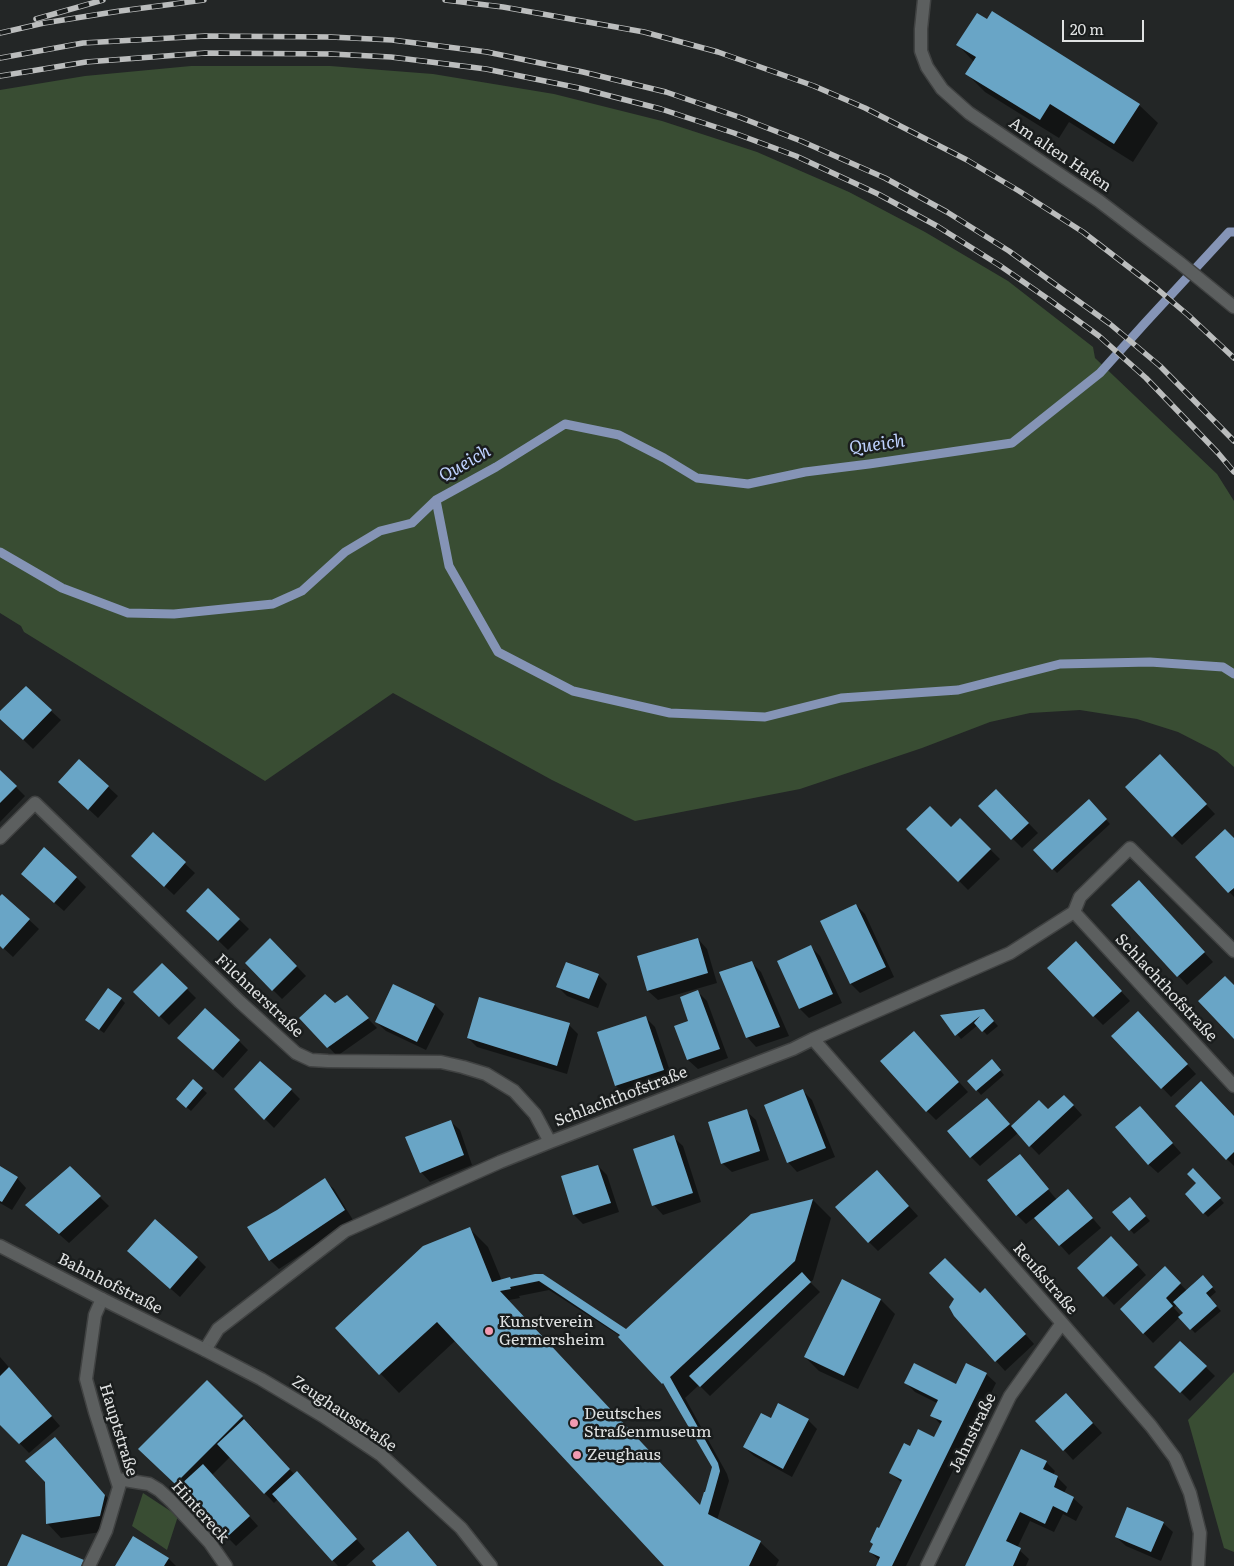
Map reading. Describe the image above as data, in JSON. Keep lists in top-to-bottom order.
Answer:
{
  "streets": {
    "street": [
      "Am alten Hafen",
      "Schlachthofstraße",
      "Filchnerstraße",
      "Reußstraße",
      "Bahnhofstraße",
      "Zeughausstraße",
      "Hauptstraße",
      "Jahnstraße",
      "Hintereck"
    ]
  },
  "crossings": [
    ["Schlachthofstraße", "Filchnerstraße"],
    ["Schlachthofstraße", "Reußstraße"],
    ["Schlachthofstraße", "Bahnhofstraße"],
    ["Schlachthofstraße", "Zeughausstraße"],
    ["Reußstraße", "Jahnstraße"],
    ["Bahnhofstraße", "Zeughausstraße"],
    ["Bahnhofstraße", "Hauptstraße"],
    ["Hauptstraße", "Hintereck"]
  ],
  "water": ["Queich"],
  "places": ["Kunstverein Germersheim", "Deutsches Straßenmuseum", "Zeughaus"],
  "scale_bar": "20 m"
}
